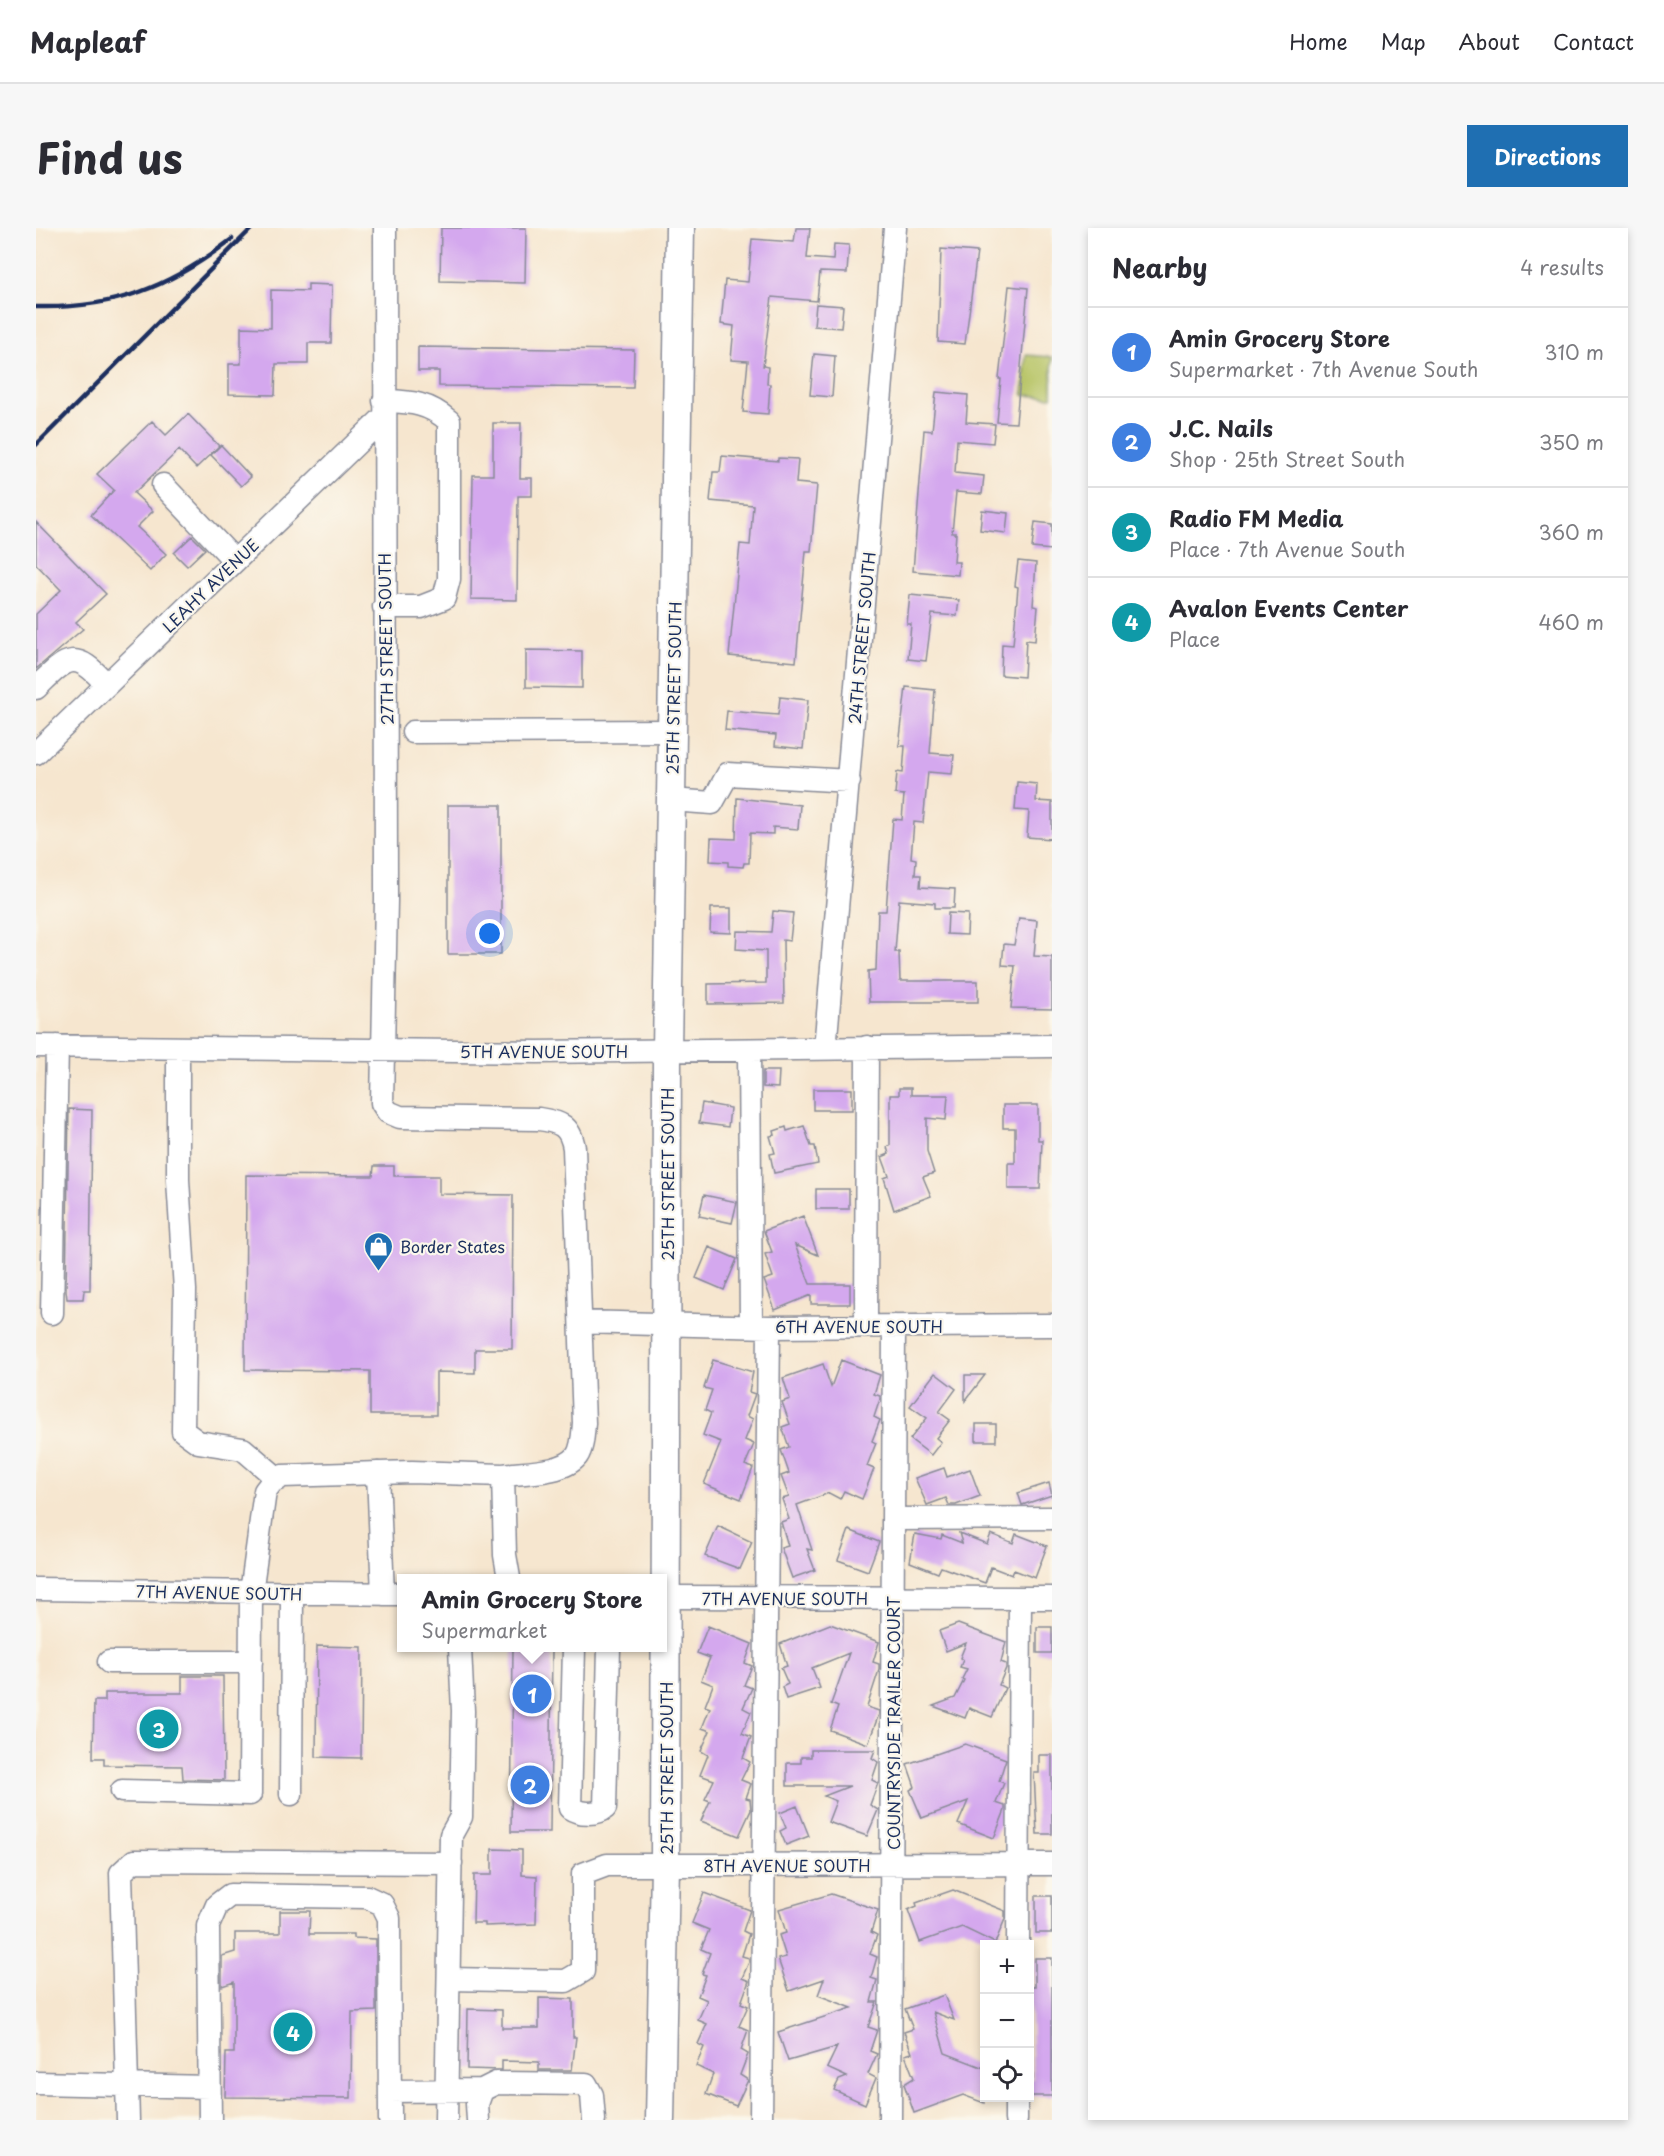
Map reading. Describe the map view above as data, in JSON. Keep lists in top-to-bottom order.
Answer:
{
  "streets": {
    "main road": ["25TH STREET SOUTH"],
    "street": [
      "LEAHY AVENUE",
      "24TH STREET SOUTH",
      "27TH STREET SOUTH",
      "5TH AVENUE SOUTH",
      "6TH AVENUE SOUTH",
      "7TH AVENUE SOUTH",
      "COUNTRYSIDE TRAILER COURT",
      "8TH AVENUE SOUTH"
    ]
  },
  "crossings": [
    ["LEAHY AVENUE", "27TH STREET SOUTH"],
    ["24TH STREET SOUTH", "5TH AVENUE SOUTH"],
    ["27TH STREET SOUTH", "5TH AVENUE SOUTH"],
    ["27TH STREET SOUTH", "6TH AVENUE SOUTH"],
    ["25TH STREET SOUTH", "5TH AVENUE SOUTH"],
    ["25TH STREET SOUTH", "6TH AVENUE SOUTH"],
    ["25TH STREET SOUTH", "8TH AVENUE SOUTH"],
    ["6TH AVENUE SOUTH", "COUNTRYSIDE TRAILER COURT"],
    ["7TH AVENUE SOUTH", "COUNTRYSIDE TRAILER COURT"],
    ["COUNTRYSIDE TRAILER COURT", "8TH AVENUE SOUTH"]
  ],
  "places": {
    "shop": ["Border States"]
  },
  "page": {
    "header": "Mapleaf",
    "nav": [
      "Home",
      "Map",
      "About",
      "Contact"
    ],
    "title": "Find us",
    "buttons": "Directions",
    "heading": ["Nearby", "4 results"],
    "list": [
      {
        "mark": "1",
        "name": "Amin Grocery Store",
        "note": "Supermarket · 7th Avenue South",
        "value": "310 m"
      },
      {
        "mark": "2",
        "name": "J.C. Nails",
        "note": "Shop · 25th Street South",
        "value": "350 m"
      },
      {
        "mark": "3",
        "name": "Radio FM Media",
        "note": "Place · 7th Avenue South",
        "value": "360 m"
      },
      {
        "mark": "4",
        "name": "Avalon Events Center",
        "note": "Place",
        "value": "460 m"
      }
    ],
    "popup": ["Amin Grocery Store", "Supermarket"],
    "pins": [
      "1",
      "3",
      "2",
      "4"
    ],
    "map_buttons": ["+", "−"]
  }
}
